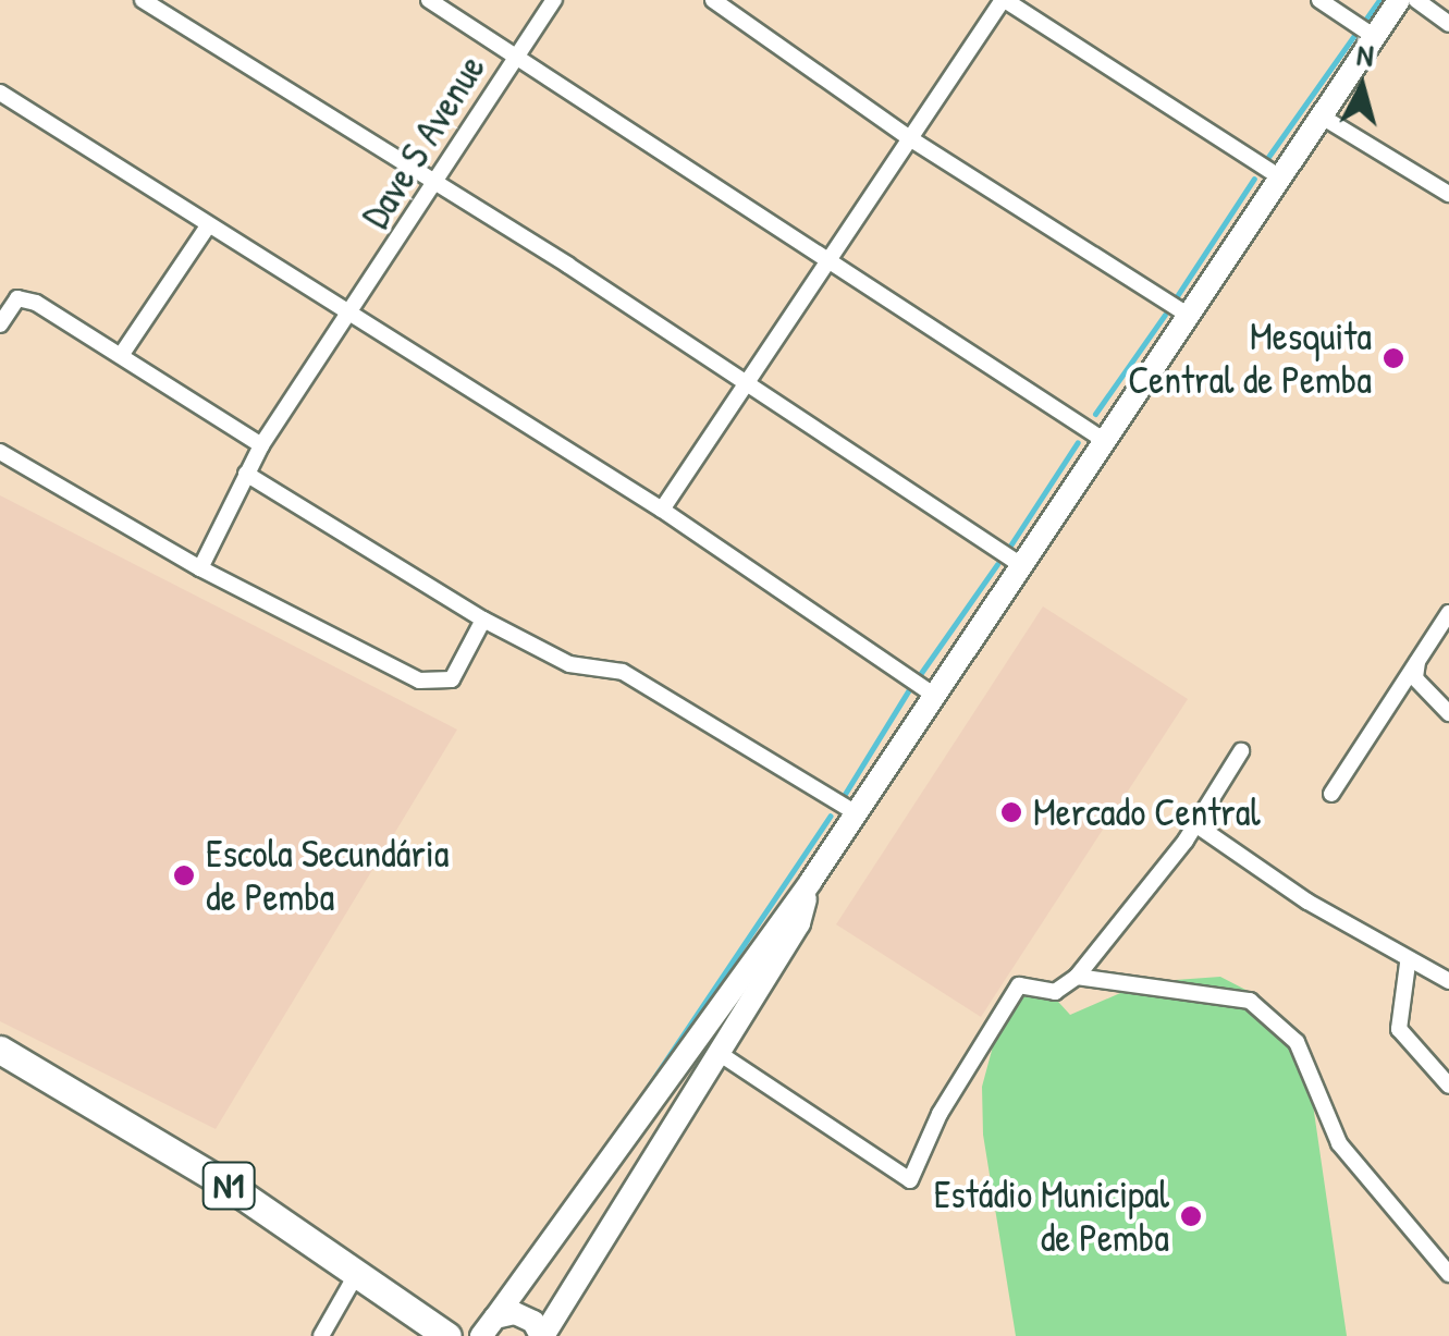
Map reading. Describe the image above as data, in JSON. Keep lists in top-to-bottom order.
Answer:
{
  "streets": {
    "highway": ["N1"],
    "street": ["Dave S Avenue"]
  },
  "places": [
    "Mesquita Central de Pemba",
    "Mercado Central",
    "Escola Secundária de Pemba",
    "Estádio Municipal de Pemba"
  ],
  "north": "top"
}
